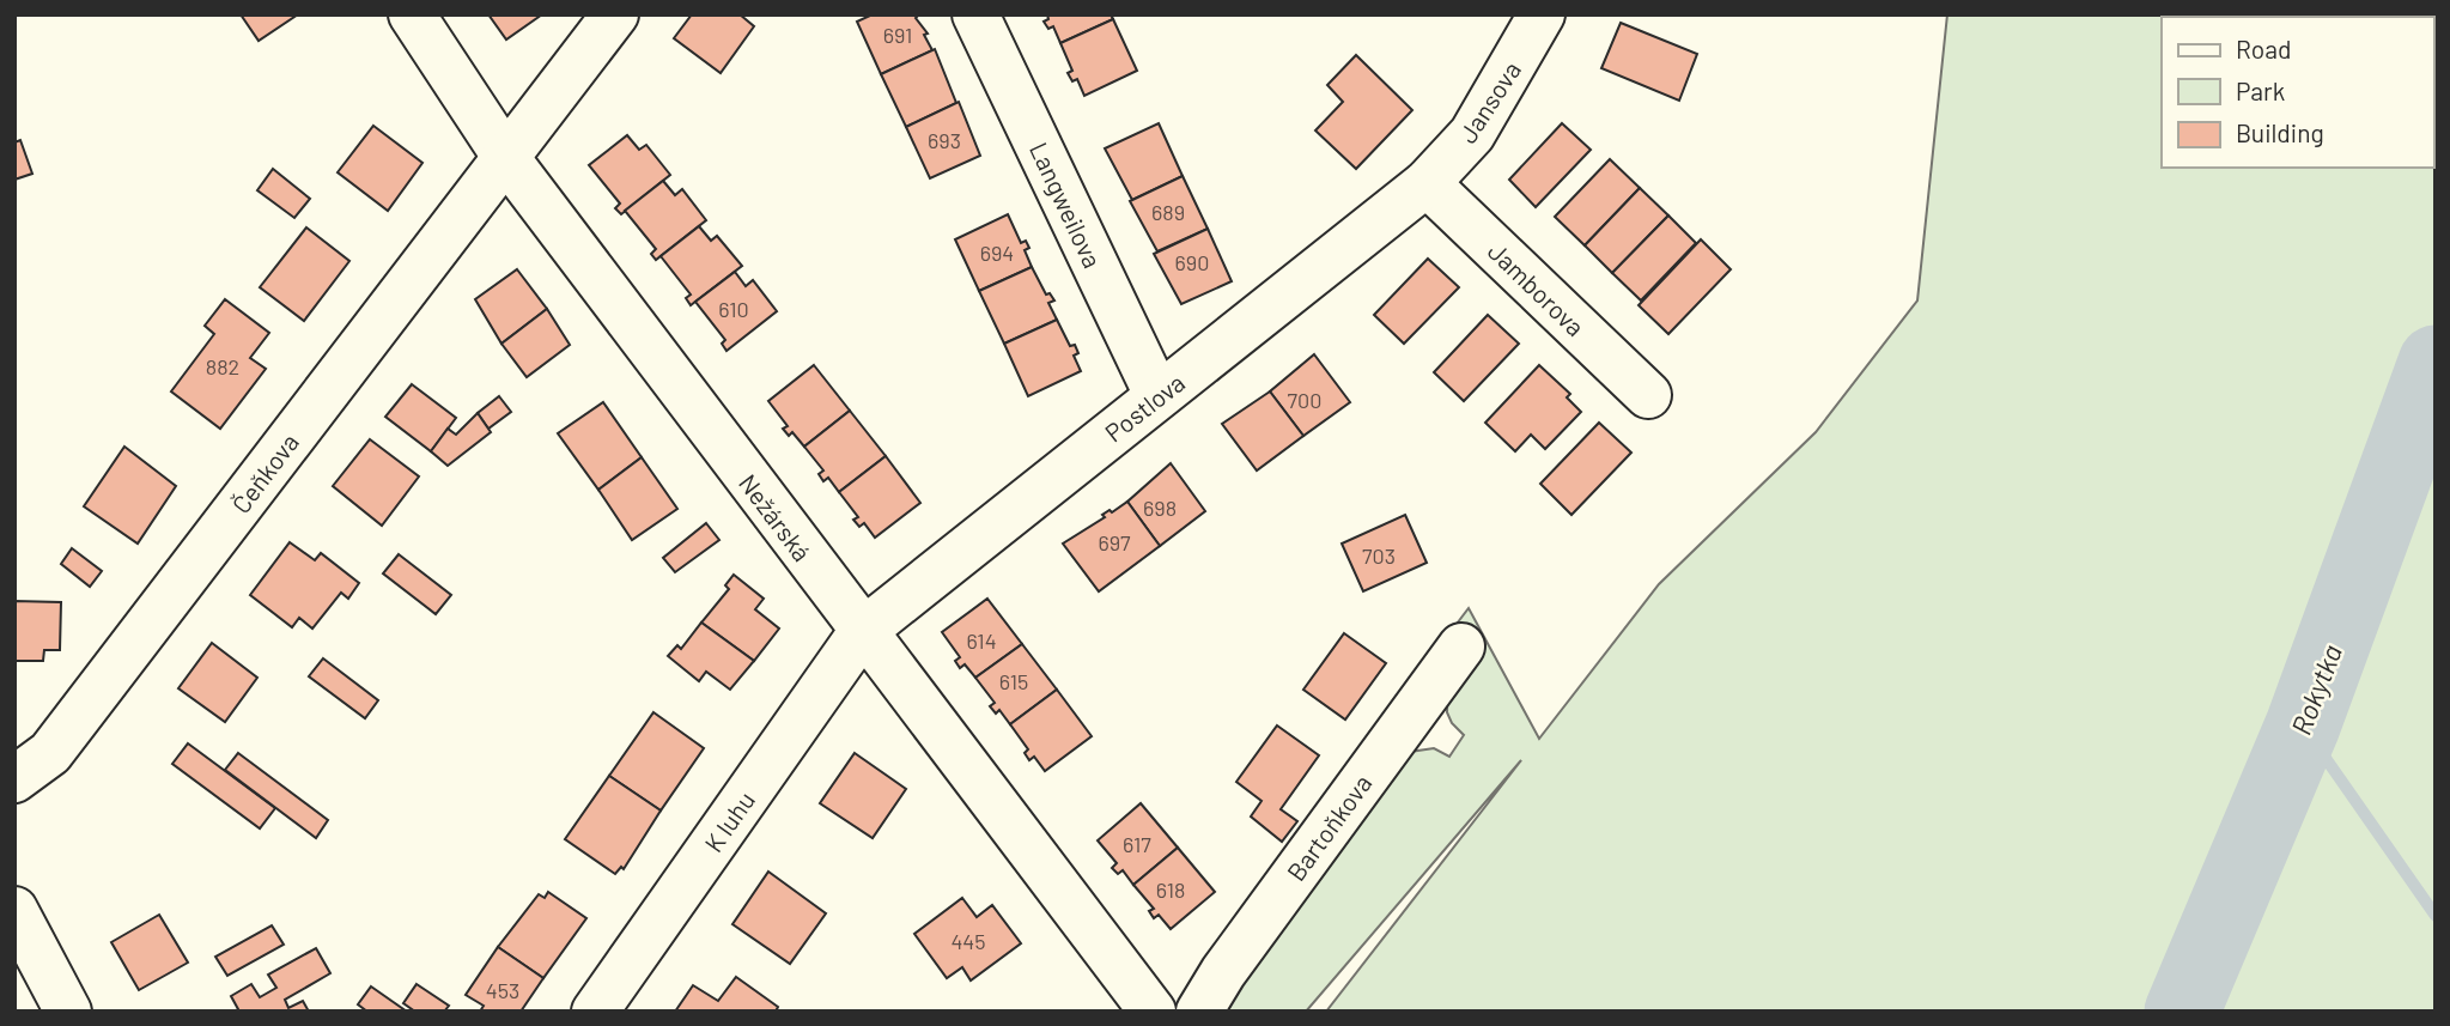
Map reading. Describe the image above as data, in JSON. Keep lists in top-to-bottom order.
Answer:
{
  "streets": {
    "street": [
      "Jansova",
      "Langweilova",
      "Jamborova",
      "Postlova",
      "Čeňkova",
      "Nežárská",
      "K luhu",
      "Bartoňkova"
    ]
  },
  "crossings": [
    ["Jansova", "Jamborova"],
    ["Jansova", "Postlova"],
    ["Langweilova", "Postlova"],
    ["Jamborova", "Postlova"],
    ["Postlova", "Nežárská"],
    ["Postlova", "K luhu"],
    ["Čeňkova", "Nežárská"],
    ["Nežárská", "K luhu"]
  ],
  "water": ["Rokytka"],
  "house_numbers": [
    "691",
    "693",
    "689",
    "694",
    "690",
    "610",
    "882",
    "700",
    "698",
    "697",
    "703",
    "614",
    "615",
    "617",
    "618",
    "445",
    "453"
  ],
  "legend": ["Road", "Park", "Building"]
}
